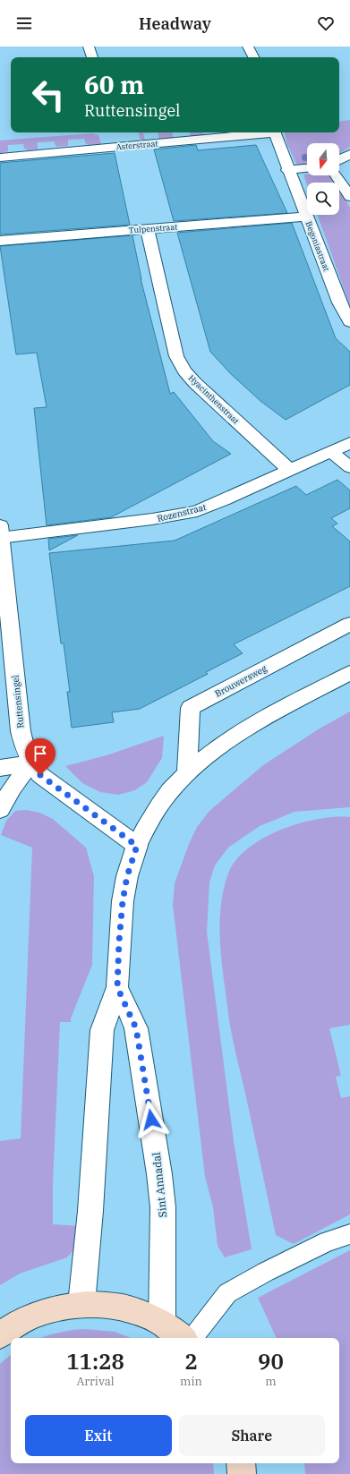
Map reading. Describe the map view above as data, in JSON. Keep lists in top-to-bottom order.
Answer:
{
  "streets": {
    "street": [
      "Asterstraat",
      "Tulpenstraat",
      "Begoniastraat",
      "Hyacinthenstraat",
      "Rozenstraat",
      "Brouwersweg",
      "Ruttensingel",
      "Sint Annadal"
    ]
  },
  "crossings": [
    ["Tulpenstraat", "Begoniastraat"],
    ["Tulpenstraat", "Hyacinthenstraat"],
    ["Hyacinthenstraat", "Rozenstraat"],
    ["Rozenstraat", "Ruttensingel"],
    ["Ruttensingel", "Sint Annadal"]
  ],
  "north": "bottom",
  "page": {
    "header": "Headway",
    "turn": ["60 m", "Ruttensingel"],
    "eta": [
      "11:28",
      "Arrival",
      "2",
      "min",
      "90",
      "m"
    ],
    "buttons": ["Exit", "Share"]
  }
}
